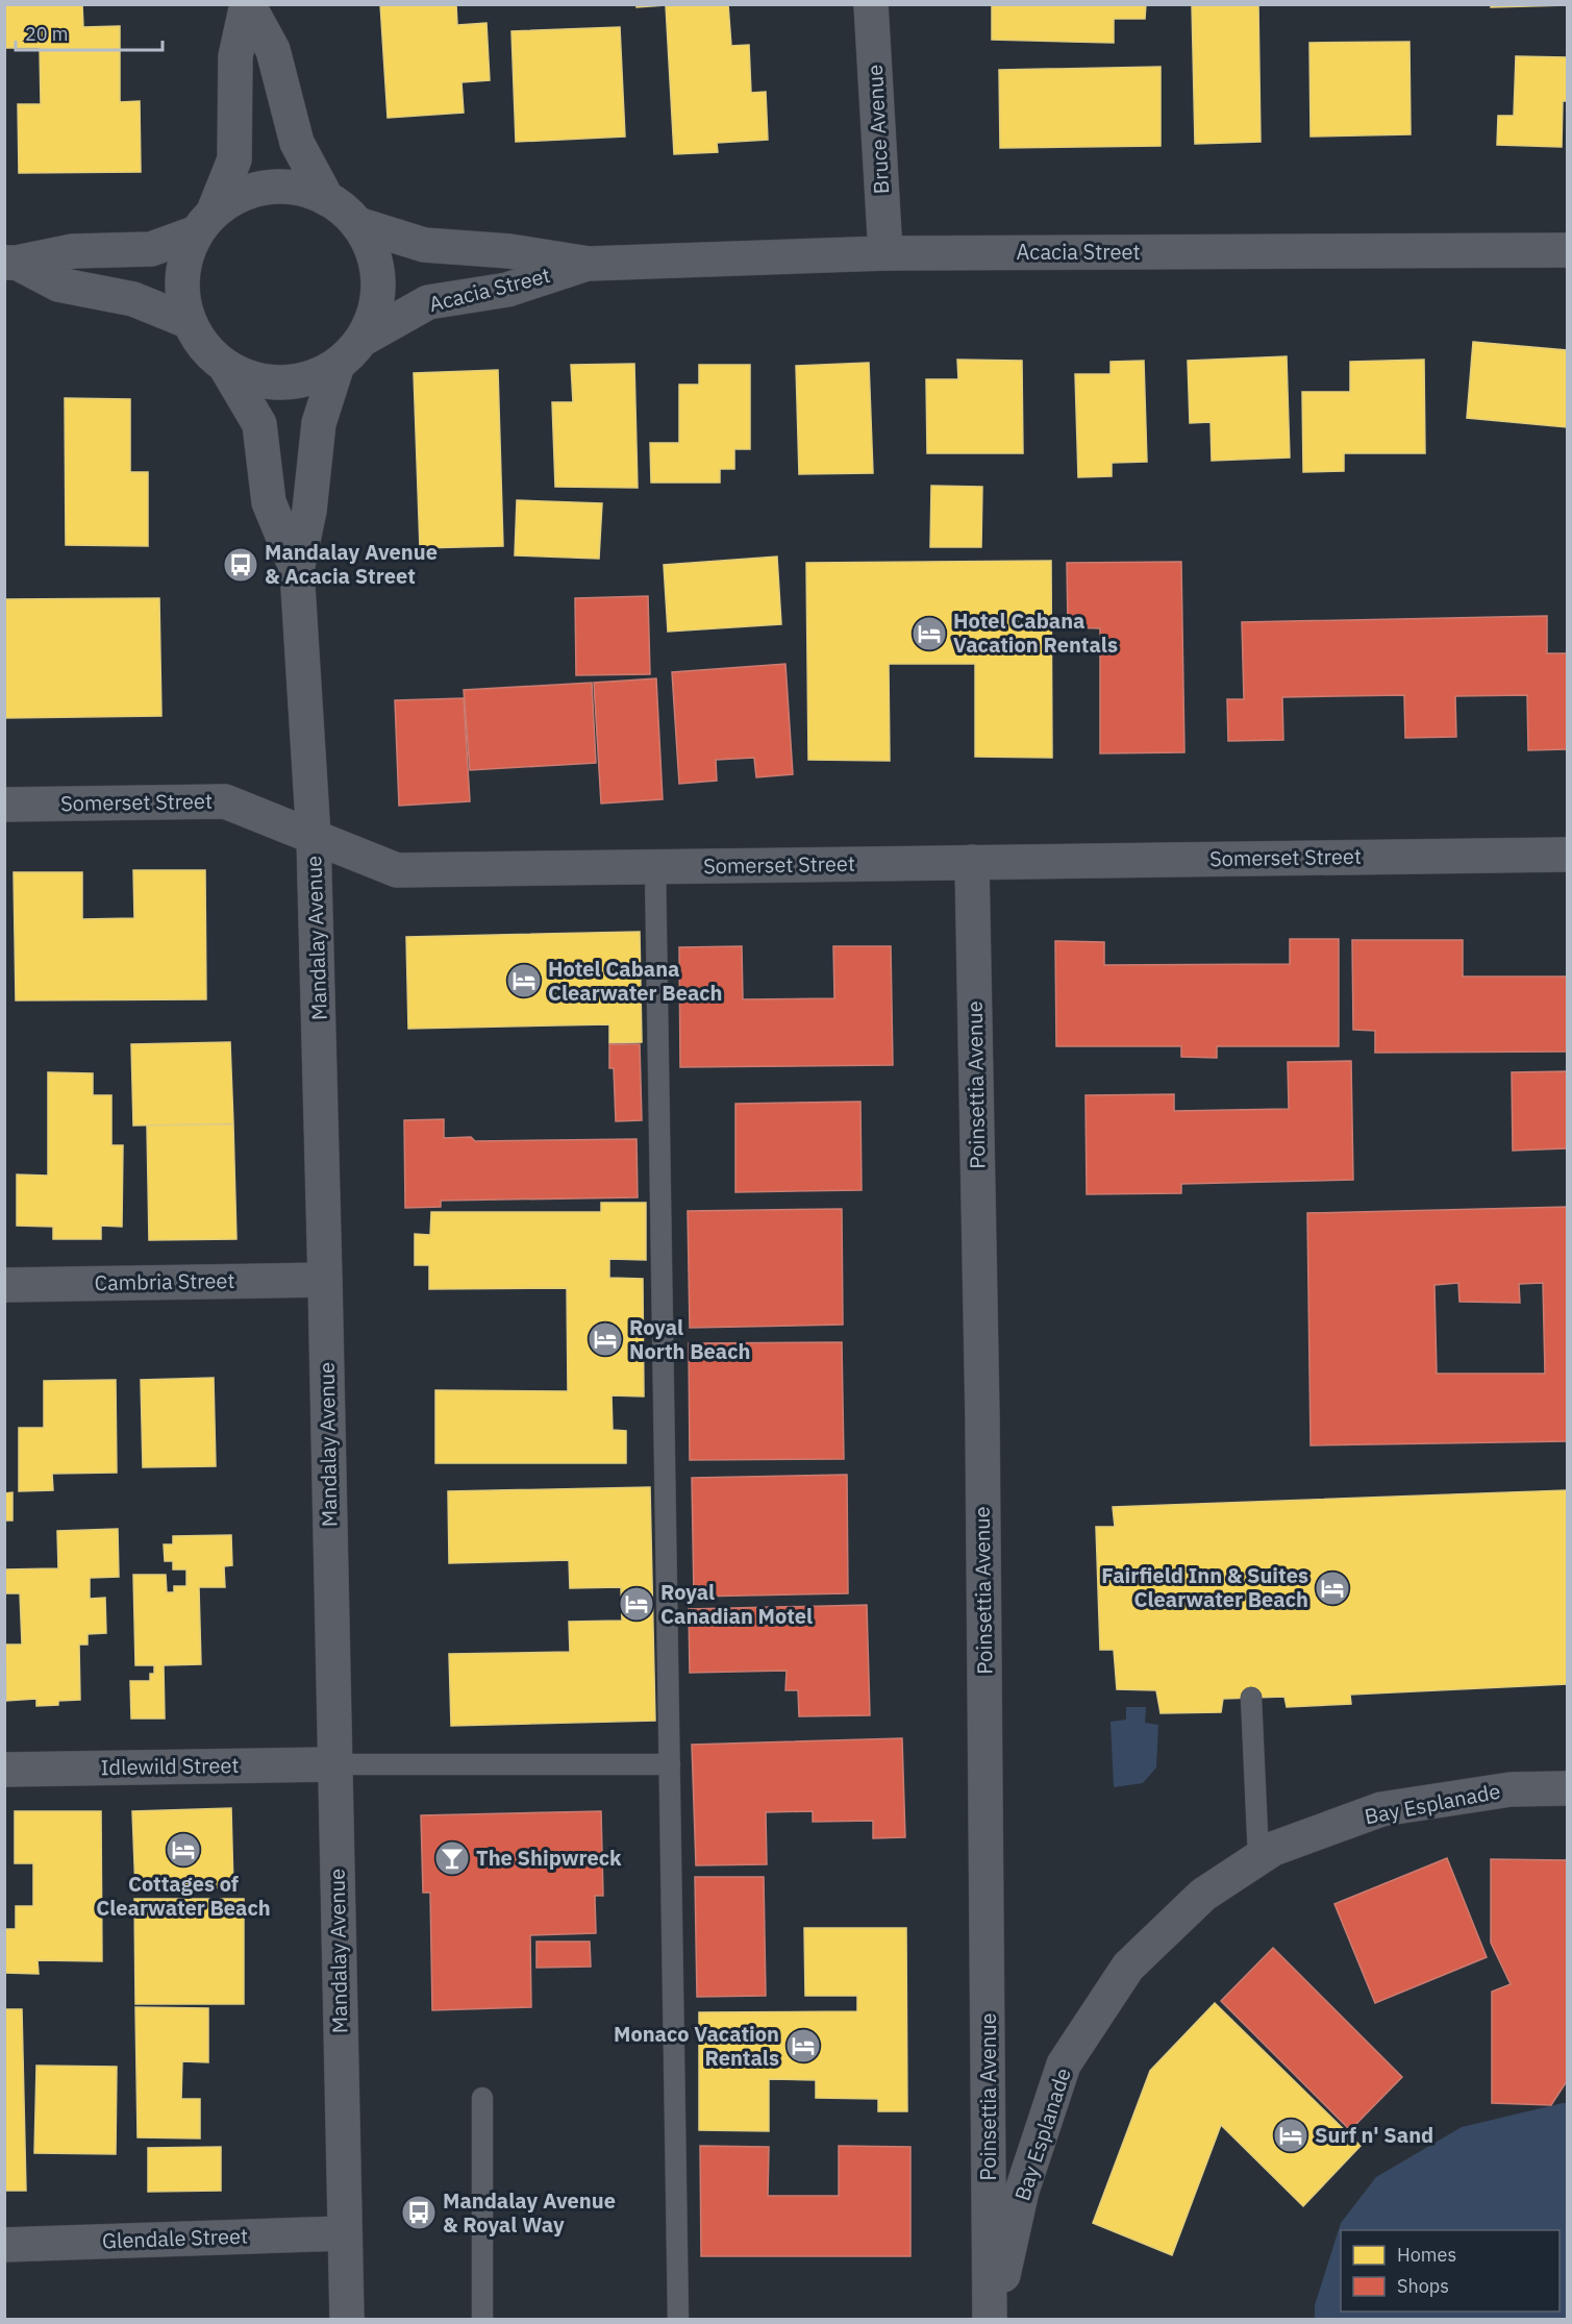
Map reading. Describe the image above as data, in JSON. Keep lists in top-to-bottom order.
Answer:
{
  "streets": {
    "street": [
      "Bruce Avenue",
      "Acacia Street",
      "Somerset Street",
      "Mandalay Avenue",
      "Poinsettia Avenue",
      "Cambria Street",
      "Idlewild Street",
      "Bay Esplanade",
      "Glendale Street"
    ]
  },
  "crossings": [
    ["Bruce Avenue", "Acacia Street"],
    ["Acacia Street", "Mandalay Avenue"],
    ["Somerset Street", "Mandalay Avenue"],
    ["Somerset Street", "Poinsettia Avenue"],
    ["Mandalay Avenue", "Cambria Street"],
    ["Mandalay Avenue", "Idlewild Street"],
    ["Mandalay Avenue", "Glendale Street"],
    ["Poinsettia Avenue", "Bay Esplanade"]
  ],
  "places": {
    "bus stop": ["Mandalay Avenue & Acacia Street", "Mandalay Avenue & Royal Way"],
    "hotel": [
      "Hotel Cabana Vacation Rentals",
      "Hotel Cabana Clearwater Beach",
      "Royal North Beach",
      "Fairfield Inn & Suites Clearwater Beach",
      "Royal Canadian Motel",
      "Cottages of Clearwater Beach",
      "Monaco Vacation Rentals",
      "Surf n' Sand"
    ],
    "bar": ["The Shipwreck"]
  },
  "legend": ["Homes", "Shops"],
  "scale_bar": "20 m"
}
